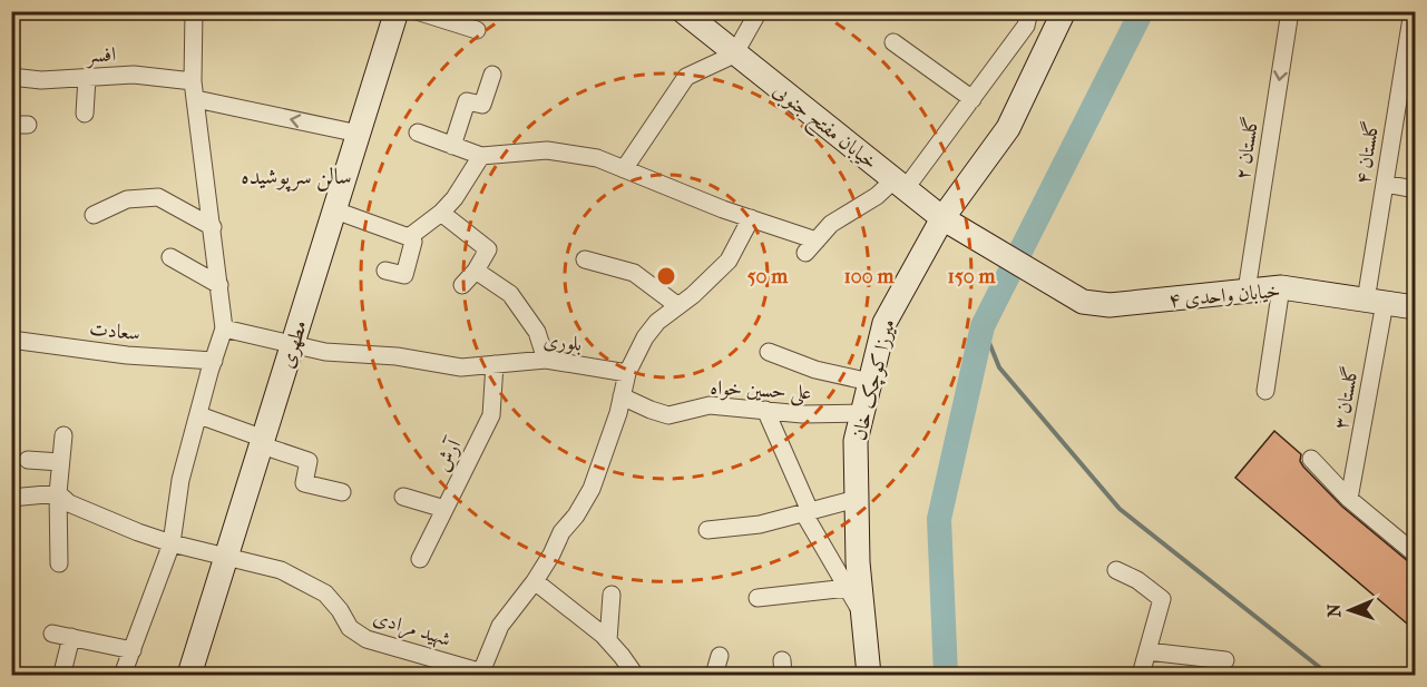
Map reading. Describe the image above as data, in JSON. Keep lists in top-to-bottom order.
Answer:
{
  "streets": {
    "main road": [
      "خیابان مفتح جنوبی",
      "خیابان واحدی ۴",
      "مطهری",
      "میرزا کوچک خان"
    ],
    "street": [
      "افسر",
      "گلستان ۲",
      "گلستان ۴",
      "سعادت",
      "بلوری",
      "علی حسین خواه",
      "گلستان ۳",
      "آرش",
      "شهید مرادی"
    ]
  },
  "crossings": [
    ["خیابان مفتح جنوبی", "خیابان واحدی ۴"],
    ["خیابان مفتح جنوبی", "میرزا کوچک خان"],
    ["گلستان ۲", "خیابان واحدی ۴"],
    ["گلستان ۴", "خیابان واحدی ۴"],
    ["گلستان ۴", "گلستان ۳"],
    ["خیابان واحدی ۴", "گلستان ۳"],
    ["بلوری", "مطهری"],
    ["بلوری", "آرش"],
    ["مطهری", "شهید مرادی"],
    ["میرزا کوچک خان", "علی حسین خواه"]
  ],
  "one_way": ["گلستان ۲"],
  "districts": ["سالن سرپوشیده"],
  "north": "left",
  "rings": ["50 m", "100 m", "150 m"]
}
